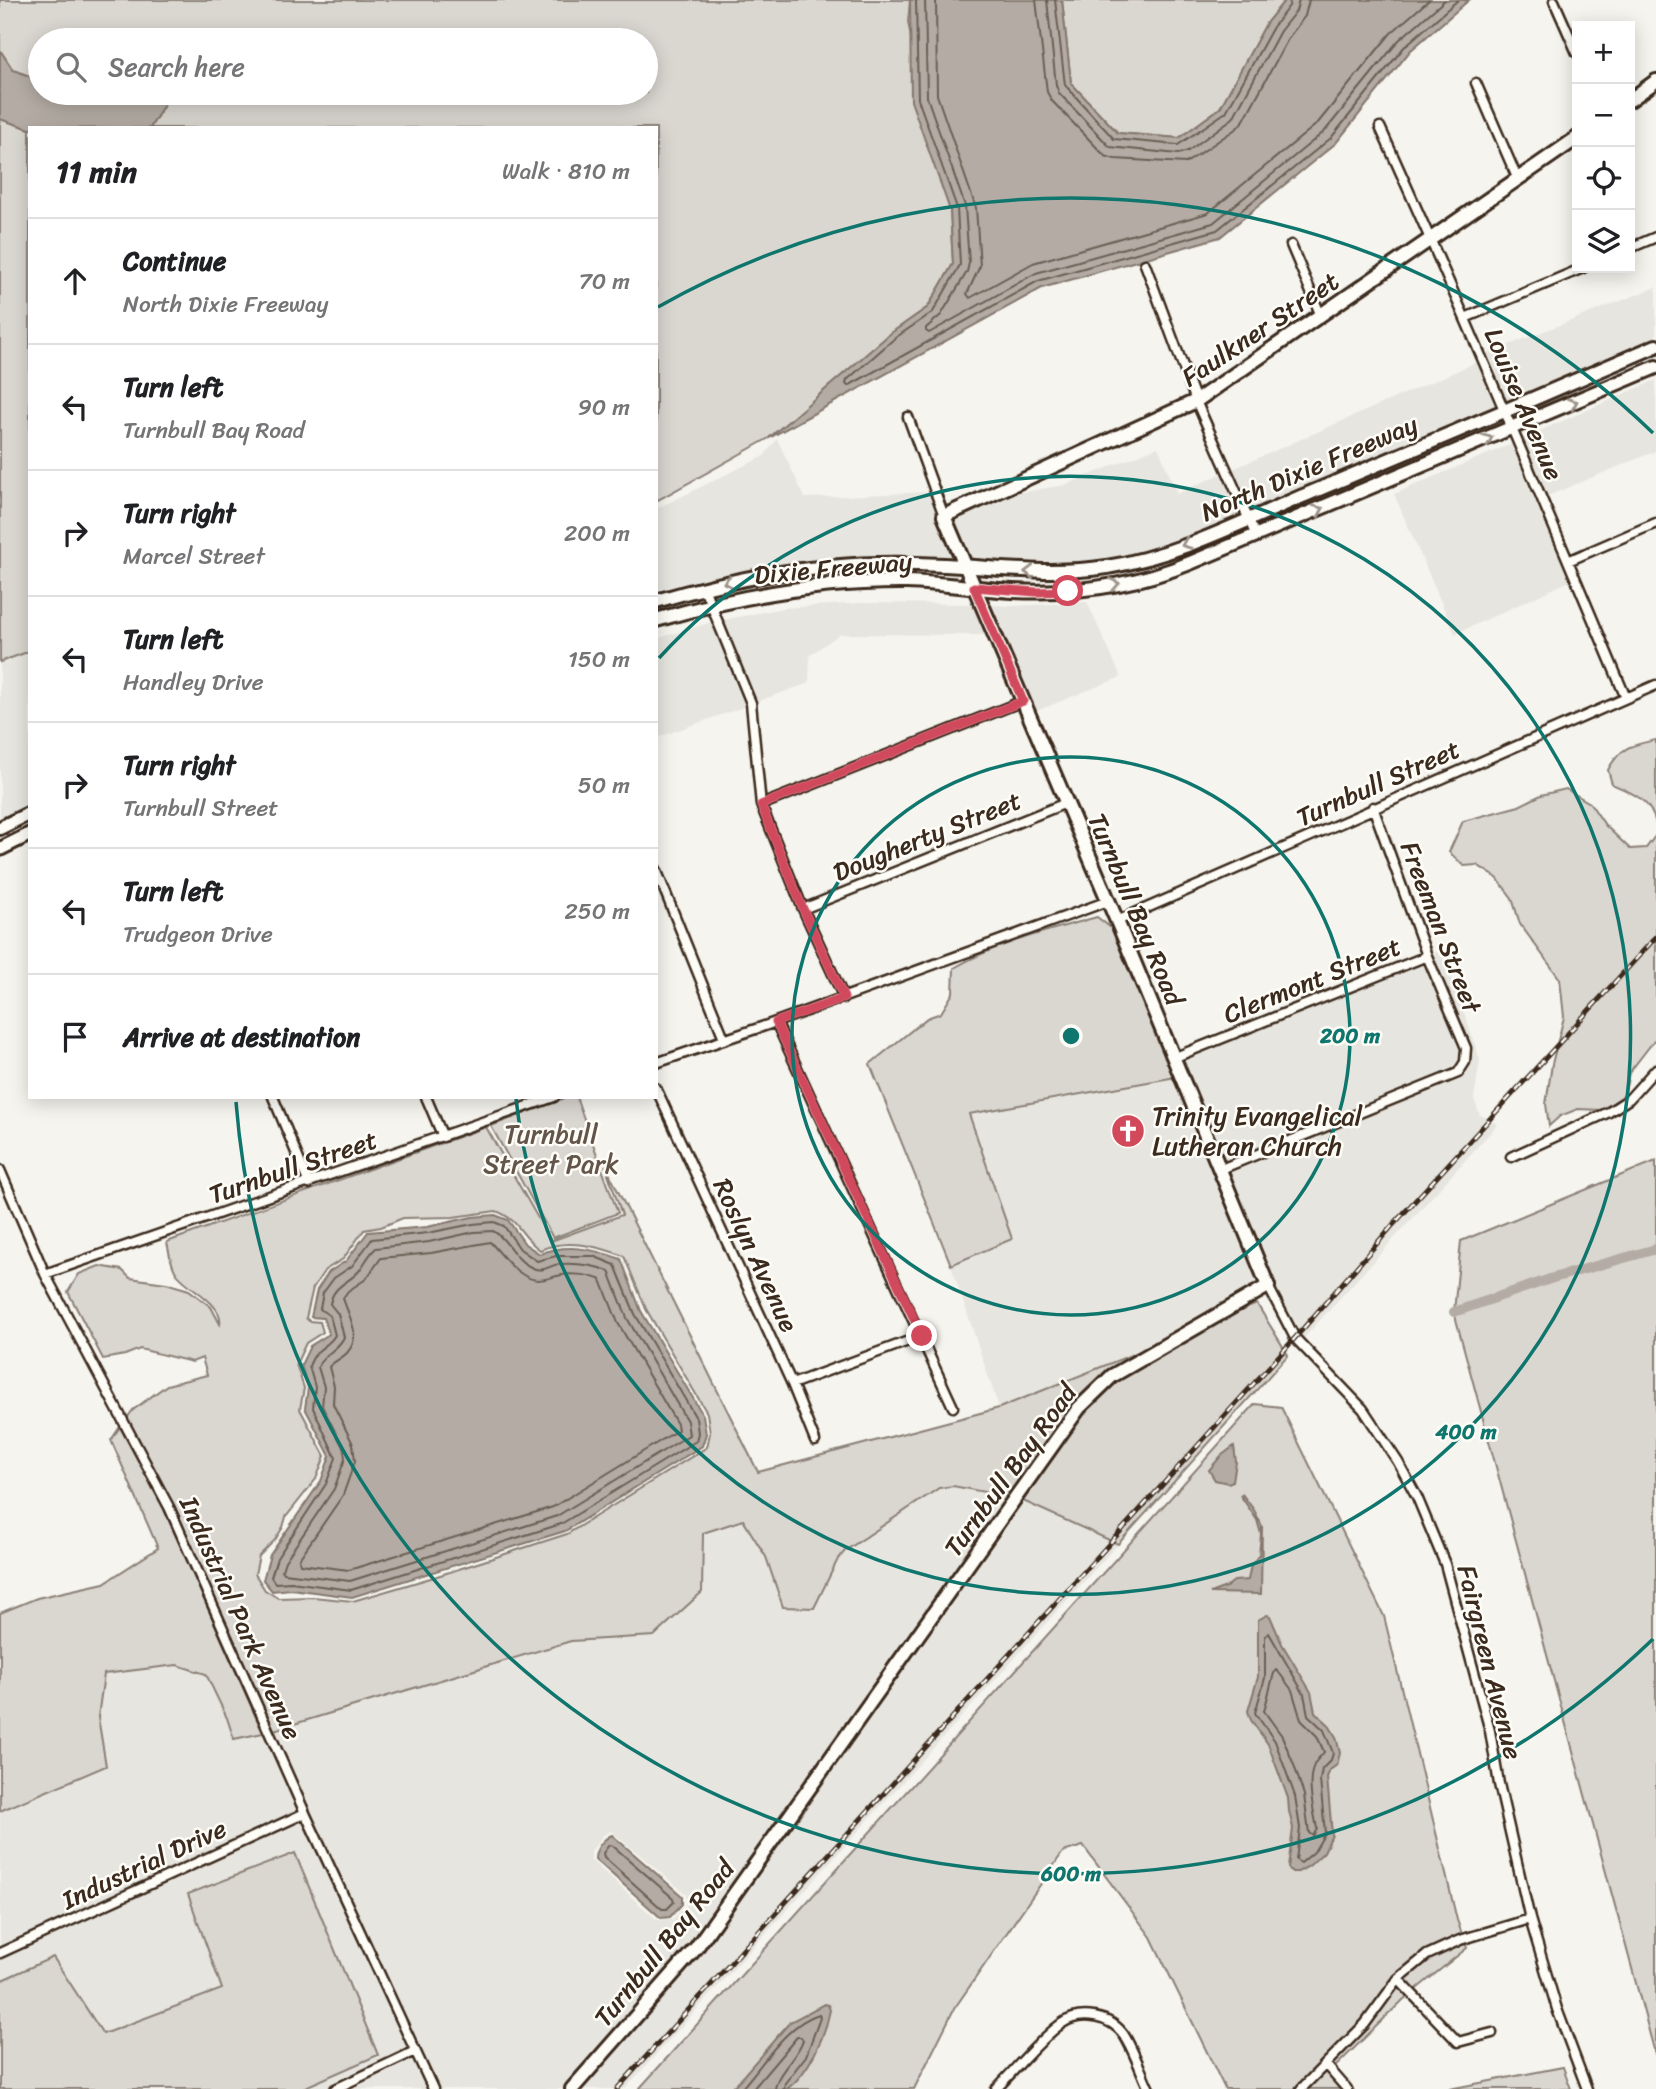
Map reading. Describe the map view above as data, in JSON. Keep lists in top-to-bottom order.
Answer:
{
  "streets": {
    "street": [
      "Faulkner Street",
      "Louise Avenue",
      "North Dixie Freeway",
      "Dixie Freeway",
      "Turnbull Street",
      "Dougherty Street",
      "Turnbull Bay Road",
      "Freeman Street",
      "Clermont Street",
      "Roslyn Avenue",
      "Industrial Park Avenue",
      "Fairgreen Avenue",
      "Industrial Drive"
    ]
  },
  "crossings": [
    ["Faulkner Street", "Louise Avenue"],
    ["Faulkner Street", "Turnbull Bay Road"],
    ["Louise Avenue", "North Dixie Freeway"],
    ["Louise Avenue", "Turnbull Street"],
    ["North Dixie Freeway", "Dixie Freeway"],
    ["North Dixie Freeway", "Turnbull Bay Road"],
    ["Dixie Freeway", "Turnbull Bay Road"],
    ["Turnbull Street", "Turnbull Bay Road"],
    ["Turnbull Street", "Freeman Street"],
    ["Turnbull Street", "Industrial Park Avenue"],
    ["Dougherty Street", "Turnbull Bay Road"],
    ["Turnbull Bay Road", "Freeman Street"],
    ["Turnbull Bay Road", "Clermont Street"],
    ["Turnbull Bay Road", "Fairgreen Avenue"],
    ["Freeman Street", "Clermont Street"],
    ["Industrial Park Avenue", "Industrial Drive"]
  ],
  "parks": ["Turnbull Street Park"],
  "places": {
    "church": ["Trinity Evangelical Lutheran Church"]
  },
  "page": {
    "map_buttons": ["+", "−"],
    "search": "Search here",
    "heading": ["11 min", "Walk · 810 m"],
    "list": [
      ["Continue", "North Dixie Freeway", "70 m"],
      ["Turn left", "Turnbull Bay Road", "90 m"],
      ["Turn right", "Marcel Street", "200 m"],
      ["Turn left", "Handley Drive", "150 m"],
      ["Turn right", "Turnbull Street", "50 m"],
      ["Turn left", "Trudgeon Drive", "250 m"],
      "Arrive at destination"
    ]
  },
  "rings": ["200 m", "400 m", "600 m"]
}
